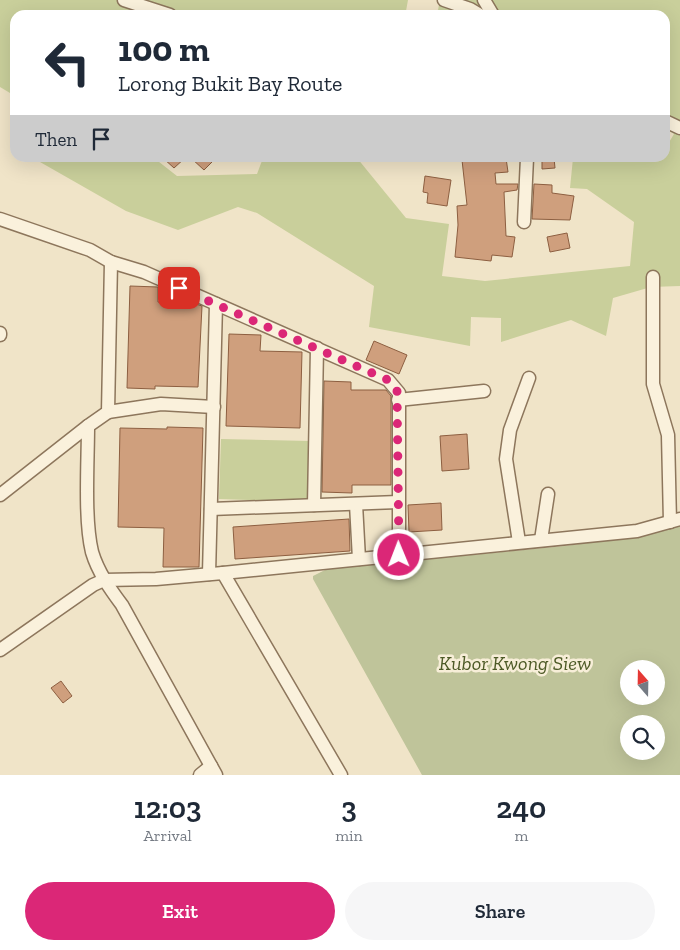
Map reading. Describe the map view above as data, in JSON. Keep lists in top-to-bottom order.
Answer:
{
  "parks": ["Kubor Kwong Siew"],
  "north": "top",
  "page": {
    "turn": ["100 m", "Lorong Bukit Bay Route"],
    "then": "Then",
    "eta": [
      "12:03",
      "Arrival",
      "3",
      "min",
      "240",
      "m"
    ],
    "buttons": ["Exit", "Share"]
  }
}
